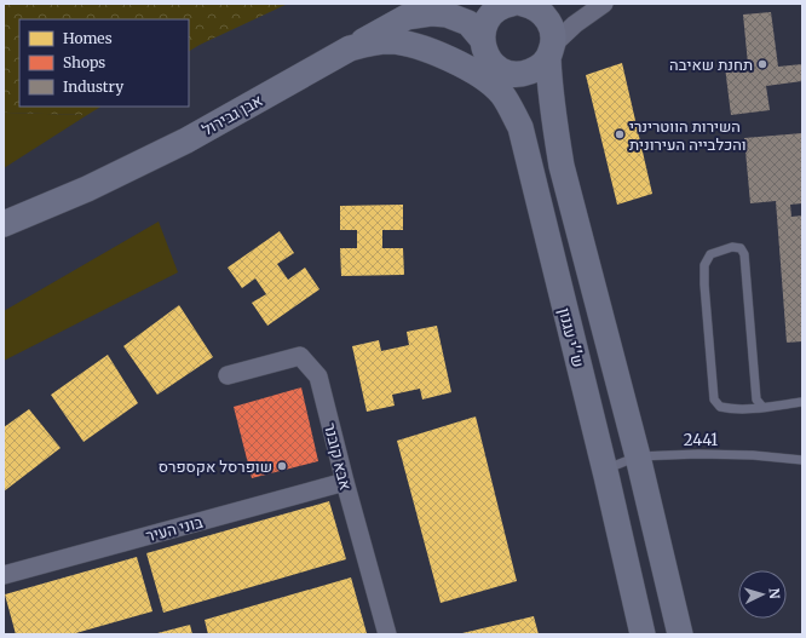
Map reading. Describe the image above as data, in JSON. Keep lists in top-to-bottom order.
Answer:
{
  "streets": {
    "main road": ["אבן גבירול", "ש''י עגנון"],
    "street": ["אבא קובנר", "בוני העיר"],
    "lane": ["2441"]
  },
  "crossings": [
    ["אבן גבירול", "ש''י עגנון"],
    ["ש''י עגנון", "2441"],
    ["אבא קובנר", "בוני העיר"]
  ],
  "places": ["תחנת שאיבה", "השירות הווטרינרי והכלבייה העירונית", "שופרסל אקספרס"],
  "legend": ["Homes", "Shops", "Industry"],
  "north": "right"
}
